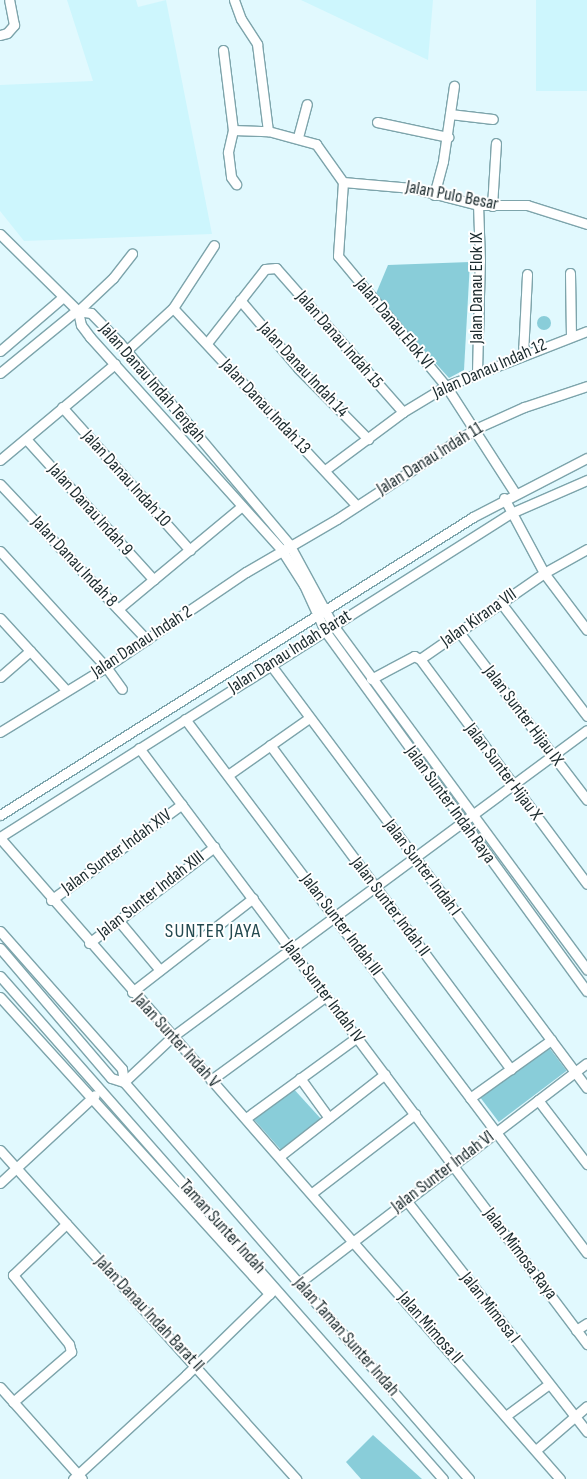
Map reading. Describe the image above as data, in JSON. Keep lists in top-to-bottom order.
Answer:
{
  "streets": {
    "street": [
      "Jalan Pulo Besar",
      "Jalan Danau Elok IX",
      "Jalan Danau Elok VI",
      "Jalan Danau Indah 15",
      "Jalan Danau Indah 12",
      "Jalan Danau Indah 14",
      "Jalan Danau Indah Tengah",
      "Jalan Danau Indah 13",
      "Jalan Danau Indah 11",
      "Jalan Danau Indah 10",
      "Jalan Danau Indah 9",
      "Jalan Danau Indah 8",
      "Jalan Kirana VII",
      "Jalan Danau Indah 2",
      "Jalan Danau Indah Barat",
      "Jalan Sunter Hijau IX",
      "Jalan Sunter Hijau X",
      "Jalan Sunter Indah Raya",
      "Jalan Sunter Indah XIV",
      "Jalan Sunter Indah I",
      "Jalan Sunter Indah XIII",
      "Jalan Sunter Indah II",
      "Jalan Sunter Indah III",
      "Jalan Sunter Indah IV",
      "Jalan Sunter Indah V",
      "Jalan Sunter Indah VI",
      "Taman Sunter Indah",
      "Jalan Mimosa Raya",
      "Jalan Mimosa I",
      "Jalan Danau Indah Barat II",
      "Jalan Mimosa II",
      "Jalan Taman Sunter Indah"
    ]
  },
  "crossings": [
    ["Jalan Pulo Besar", "Jalan Danau Elok IX"],
    ["Jalan Pulo Besar", "Jalan Danau Elok VI"],
    ["Jalan Danau Elok IX", "Jalan Danau Indah 12"],
    ["Jalan Danau Elok VI", "Jalan Danau Indah 12"],
    ["Jalan Danau Elok VI", "Jalan Danau Indah 11"],
    ["Jalan Danau Elok VI", "Jalan Danau Indah Barat"],
    ["Jalan Danau Indah 15", "Jalan Danau Indah 12"],
    ["Jalan Danau Indah 15", "Jalan Danau Indah 14"],
    ["Jalan Danau Indah 12", "Jalan Danau Indah 14"],
    ["Jalan Danau Indah 12", "Jalan Danau Indah 13"],
    ["Jalan Danau Indah Tengah", "Jalan Danau Indah 11"],
    ["Jalan Danau Indah Tengah", "Jalan Danau Indah 2"],
    ["Jalan Danau Indah Tengah", "Jalan Danau Indah Barat"],
    ["Jalan Danau Indah Tengah", "Jalan Sunter Indah Raya"],
    ["Jalan Danau Indah 13", "Jalan Danau Indah 11"],
    ["Jalan Danau Indah 11", "Jalan Danau Indah 2"],
    ["Jalan Danau Indah 8", "Jalan Danau Indah 2"],
    ["Jalan Kirana VII", "Jalan Sunter Hijau IX"],
    ["Jalan Kirana VII", "Jalan Sunter Hijau X"],
    ["Jalan Kirana VII", "Jalan Sunter Indah Raya"],
    ["Jalan Danau Indah Barat", "Jalan Sunter Indah Raya"],
    ["Jalan Danau Indah Barat", "Jalan Sunter Indah I"],
    ["Jalan Danau Indah Barat", "Jalan Sunter Indah III"],
    ["Jalan Danau Indah Barat", "Jalan Sunter Indah IV"],
    ["Jalan Danau Indah Barat", "Jalan Sunter Indah V"],
    ["Jalan Sunter Indah XIV", "Jalan Sunter Indah IV"],
    ["Jalan Sunter Indah XIV", "Jalan Sunter Indah V"],
    ["Jalan Sunter Indah I", "Jalan Sunter Indah VI"],
    ["Jalan Sunter Indah XIII", "Jalan Sunter Indah IV"],
    ["Jalan Sunter Indah XIII", "Jalan Sunter Indah V"],
    ["Jalan Sunter Indah III", "Jalan Sunter Indah VI"],
    ["Jalan Sunter Indah IV", "Jalan Sunter Indah VI"],
    ["Jalan Sunter Indah IV", "Jalan Mimosa Raya"],
    ["Jalan Sunter Indah V", "Jalan Sunter Indah VI"],
    ["Jalan Sunter Indah V", "Jalan Mimosa II"],
    ["Jalan Sunter Indah VI", "Jalan Mimosa Raya"],
    ["Jalan Sunter Indah VI", "Jalan Mimosa I"],
    ["Jalan Sunter Indah VI", "Jalan Mimosa II"],
    ["Jalan Sunter Indah VI", "Jalan Taman Sunter Indah"]
  ],
  "districts": ["SUNTER JAYA"]
}
